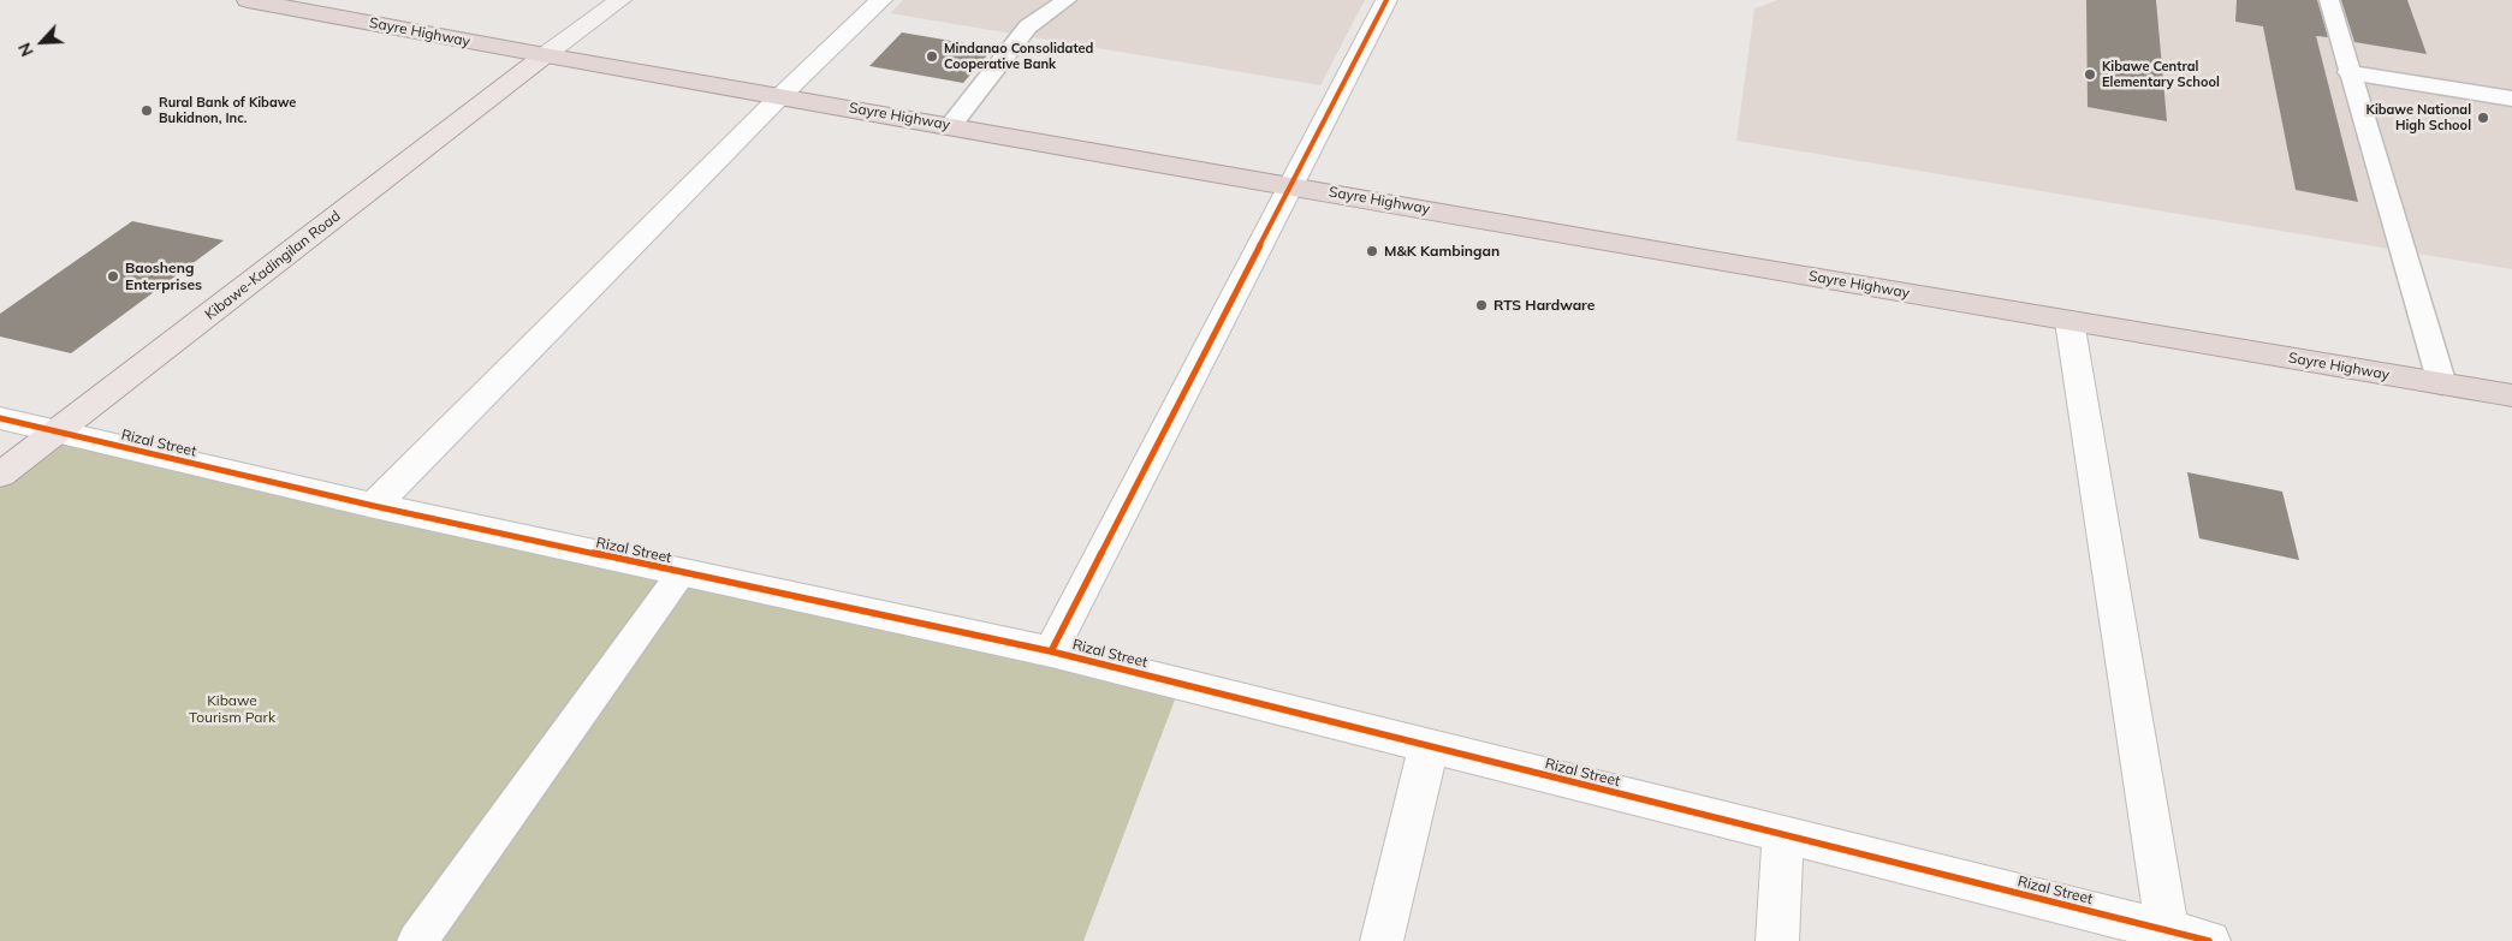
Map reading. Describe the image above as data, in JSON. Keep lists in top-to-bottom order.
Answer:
{
  "streets": {
    "highway": ["Sayre Highway"],
    "main road": ["Kibawe-Kadingilan Road"],
    "street": ["Rizal Street"]
  },
  "crossings": [
    ["Sayre Highway", "Kibawe-Kadingilan Road"],
    ["Kibawe-Kadingilan Road", "Rizal Street"]
  ],
  "parks": ["Kibawe Tourism Park"],
  "places": [
    "Mindanao Consolidated Cooperative Bank",
    "Kibawe Central Elementary School",
    "Rural Bank of Kibawe Bukidnon, Inc.",
    "Kibawe National High School",
    "M&K Kambingan",
    "Baosheng Enterprises",
    "RTS Hardware"
  ],
  "north": "bottom left"
}
